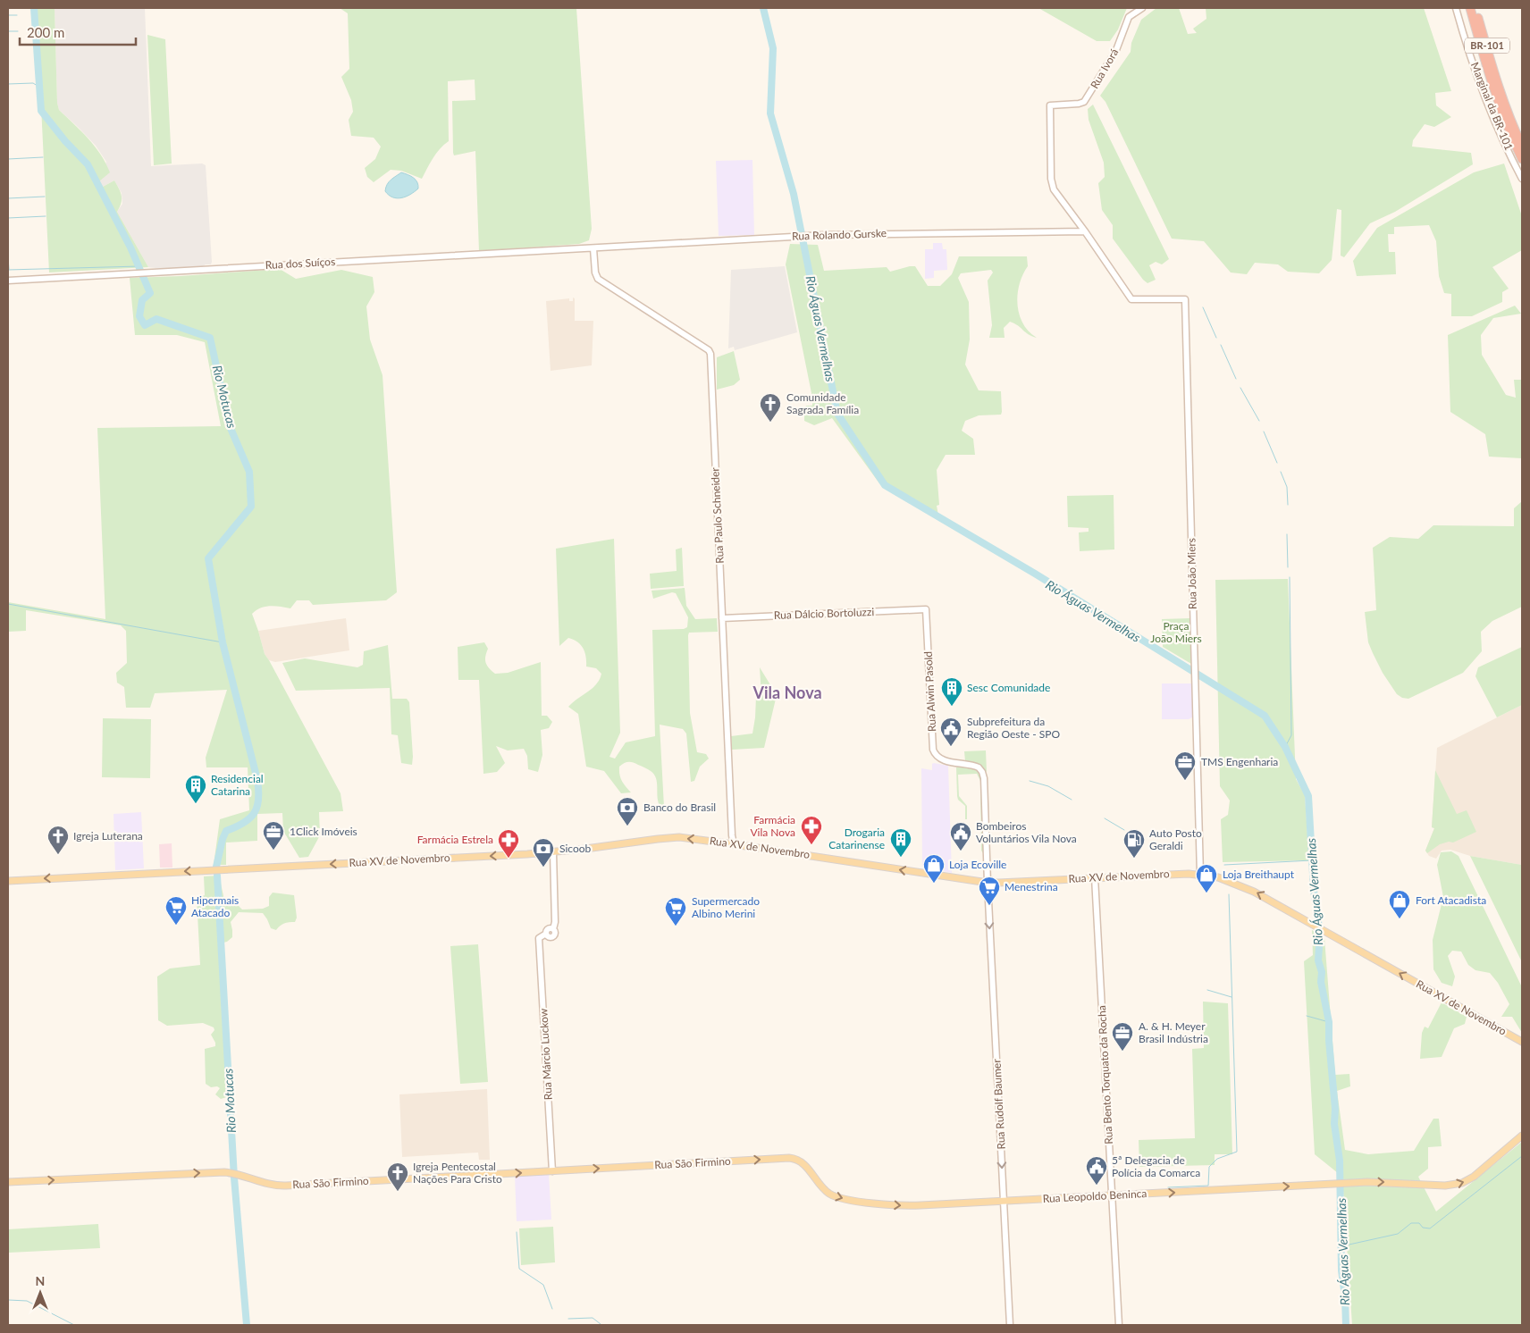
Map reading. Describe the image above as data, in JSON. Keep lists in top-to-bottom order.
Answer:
{
  "streets": {
    "highway": ["BR-101"],
    "main road": ["Rua XV de Novembro", "Rua São Firmino", "Rua Leopoldo Beninca"],
    "street": [
      "Rua Ivorá",
      "Marginal da BR-101",
      "Rua Rolando Gurske",
      "Rua dos Suíços",
      "Rua Paulo Schneider",
      "Rua João Miers",
      "Rua Dálcio Bortoluzzi",
      "Rua Alwin Pasold",
      "Rua Márcio Luckow",
      "Rua Bento Torquato da Rocha",
      "Rua Rudolf Baumer"
    ]
  },
  "crossings": [
    ["Rua Ivorá", "Rua Rolando Gurske"],
    ["Rua Ivorá", "Rua João Miers"],
    ["Rua Rolando Gurske", "Rua dos Suíços"],
    ["Rua Rolando Gurske", "Rua Paulo Schneider"],
    ["Rua Rolando Gurske", "Rua João Miers"],
    ["Rua dos Suíços", "Rua Paulo Schneider"],
    ["Rua Paulo Schneider", "Rua Dálcio Bortoluzzi"],
    ["Rua Paulo Schneider", "Rua XV de Novembro"],
    ["Rua João Miers", "Rua XV de Novembro"],
    ["Rua Dálcio Bortoluzzi", "Rua Alwin Pasold"],
    ["Rua Alwin Pasold", "Rua Rudolf Baumer"],
    ["Rua XV de Novembro", "Rua Márcio Luckow"],
    ["Rua XV de Novembro", "Rua Bento Torquato da Rocha"],
    ["Rua XV de Novembro", "Rua Rudolf Baumer"],
    ["Rua Márcio Luckow", "Rua São Firmino"],
    ["Rua Bento Torquato da Rocha", "Rua Leopoldo Beninca"],
    ["Rua Rudolf Baumer", "Rua Leopoldo Beninca"],
    ["Rua São Firmino", "Rua Leopoldo Beninca"]
  ],
  "one_way": [
    "Rua XV de Novembro",
    "Rua Rudolf Baumer",
    "Rua São Firmino",
    "Rua Leopoldo Beninca"
  ],
  "districts": ["Vila Nova"],
  "water": ["Rio Águas Vermelhas", "Rio Motucas"],
  "parks": ["Praça João Miers"],
  "places": {
    "church": ["Comunidade Sagrada Família", "Igreja Luterana", "Igreja Pentecostal Nações Para Cristo"],
    "building": ["Sesc Comunidade", "Residencial Catarina", "Drogaria Catarinense"],
    "public building": ["Subprefeitura da Região Oeste - SPO", "Bombeiros Voluntários Vila Nova", "5ª Delegacia de Polícia da Comarca"],
    "office": ["TMS Engenharia", "1Click Imóveis", "A. & H. Meyer Brasil Indústria"],
    "bank": ["Banco do Brasil", "Sicoob"],
    "pharmacy": ["Farmácia Vila Nova", "Farmácia Estrela"],
    "fuel station": ["Auto Posto Geraldi"],
    "shop": ["Loja Ecoville", "Loja Breithaupt", "Fort Atacadista"],
    "supermarket": ["Menestrina", "Hipermais Atacado", "Supermercado Albino Merini"]
  },
  "scale_bar": "200 m",
  "north": "top"
}
